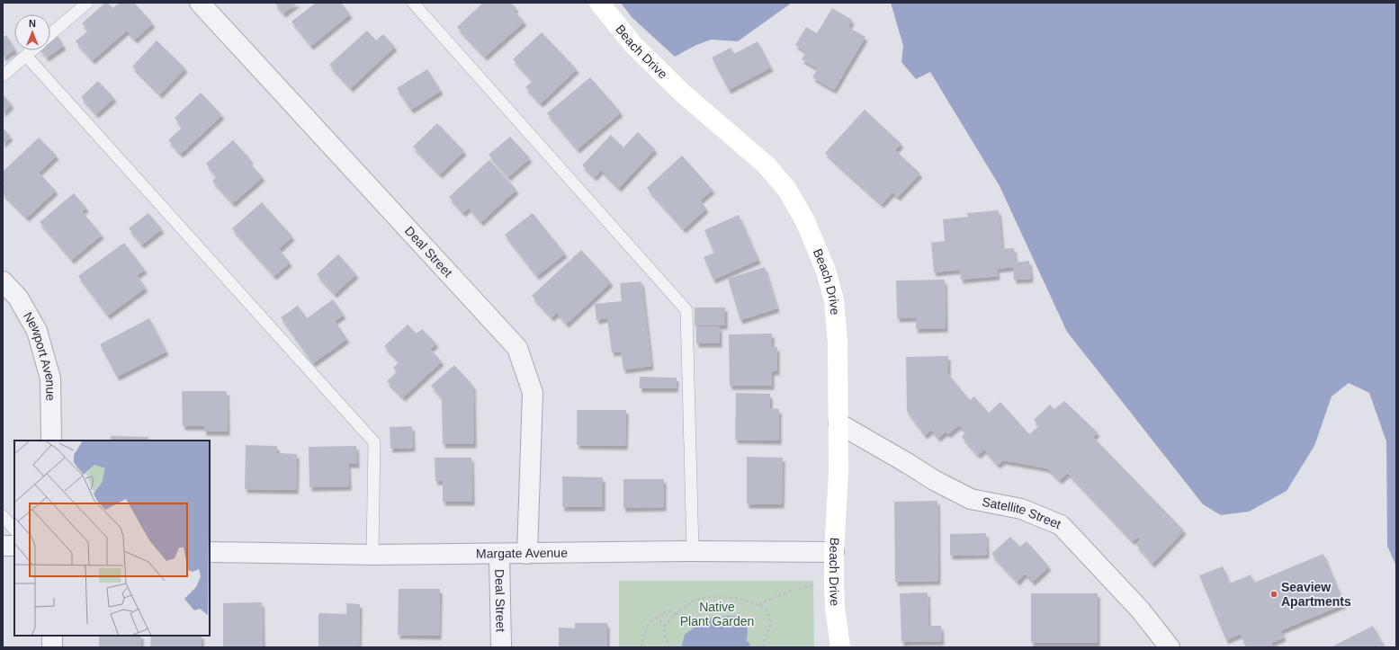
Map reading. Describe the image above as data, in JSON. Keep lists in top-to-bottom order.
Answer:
{
  "streets": {
    "main road": ["Beach Drive"],
    "street": [
      "Deal Street",
      "Newport Avenue",
      "Satellite Street",
      "Margate Avenue"
    ]
  },
  "crossings": [
    ["Beach Drive", "Satellite Street"],
    ["Beach Drive", "Margate Avenue"],
    ["Deal Street", "Margate Avenue"]
  ],
  "parks": ["Native Plant Garden"],
  "places": ["Seaview Apartments"],
  "north": "top"
}
